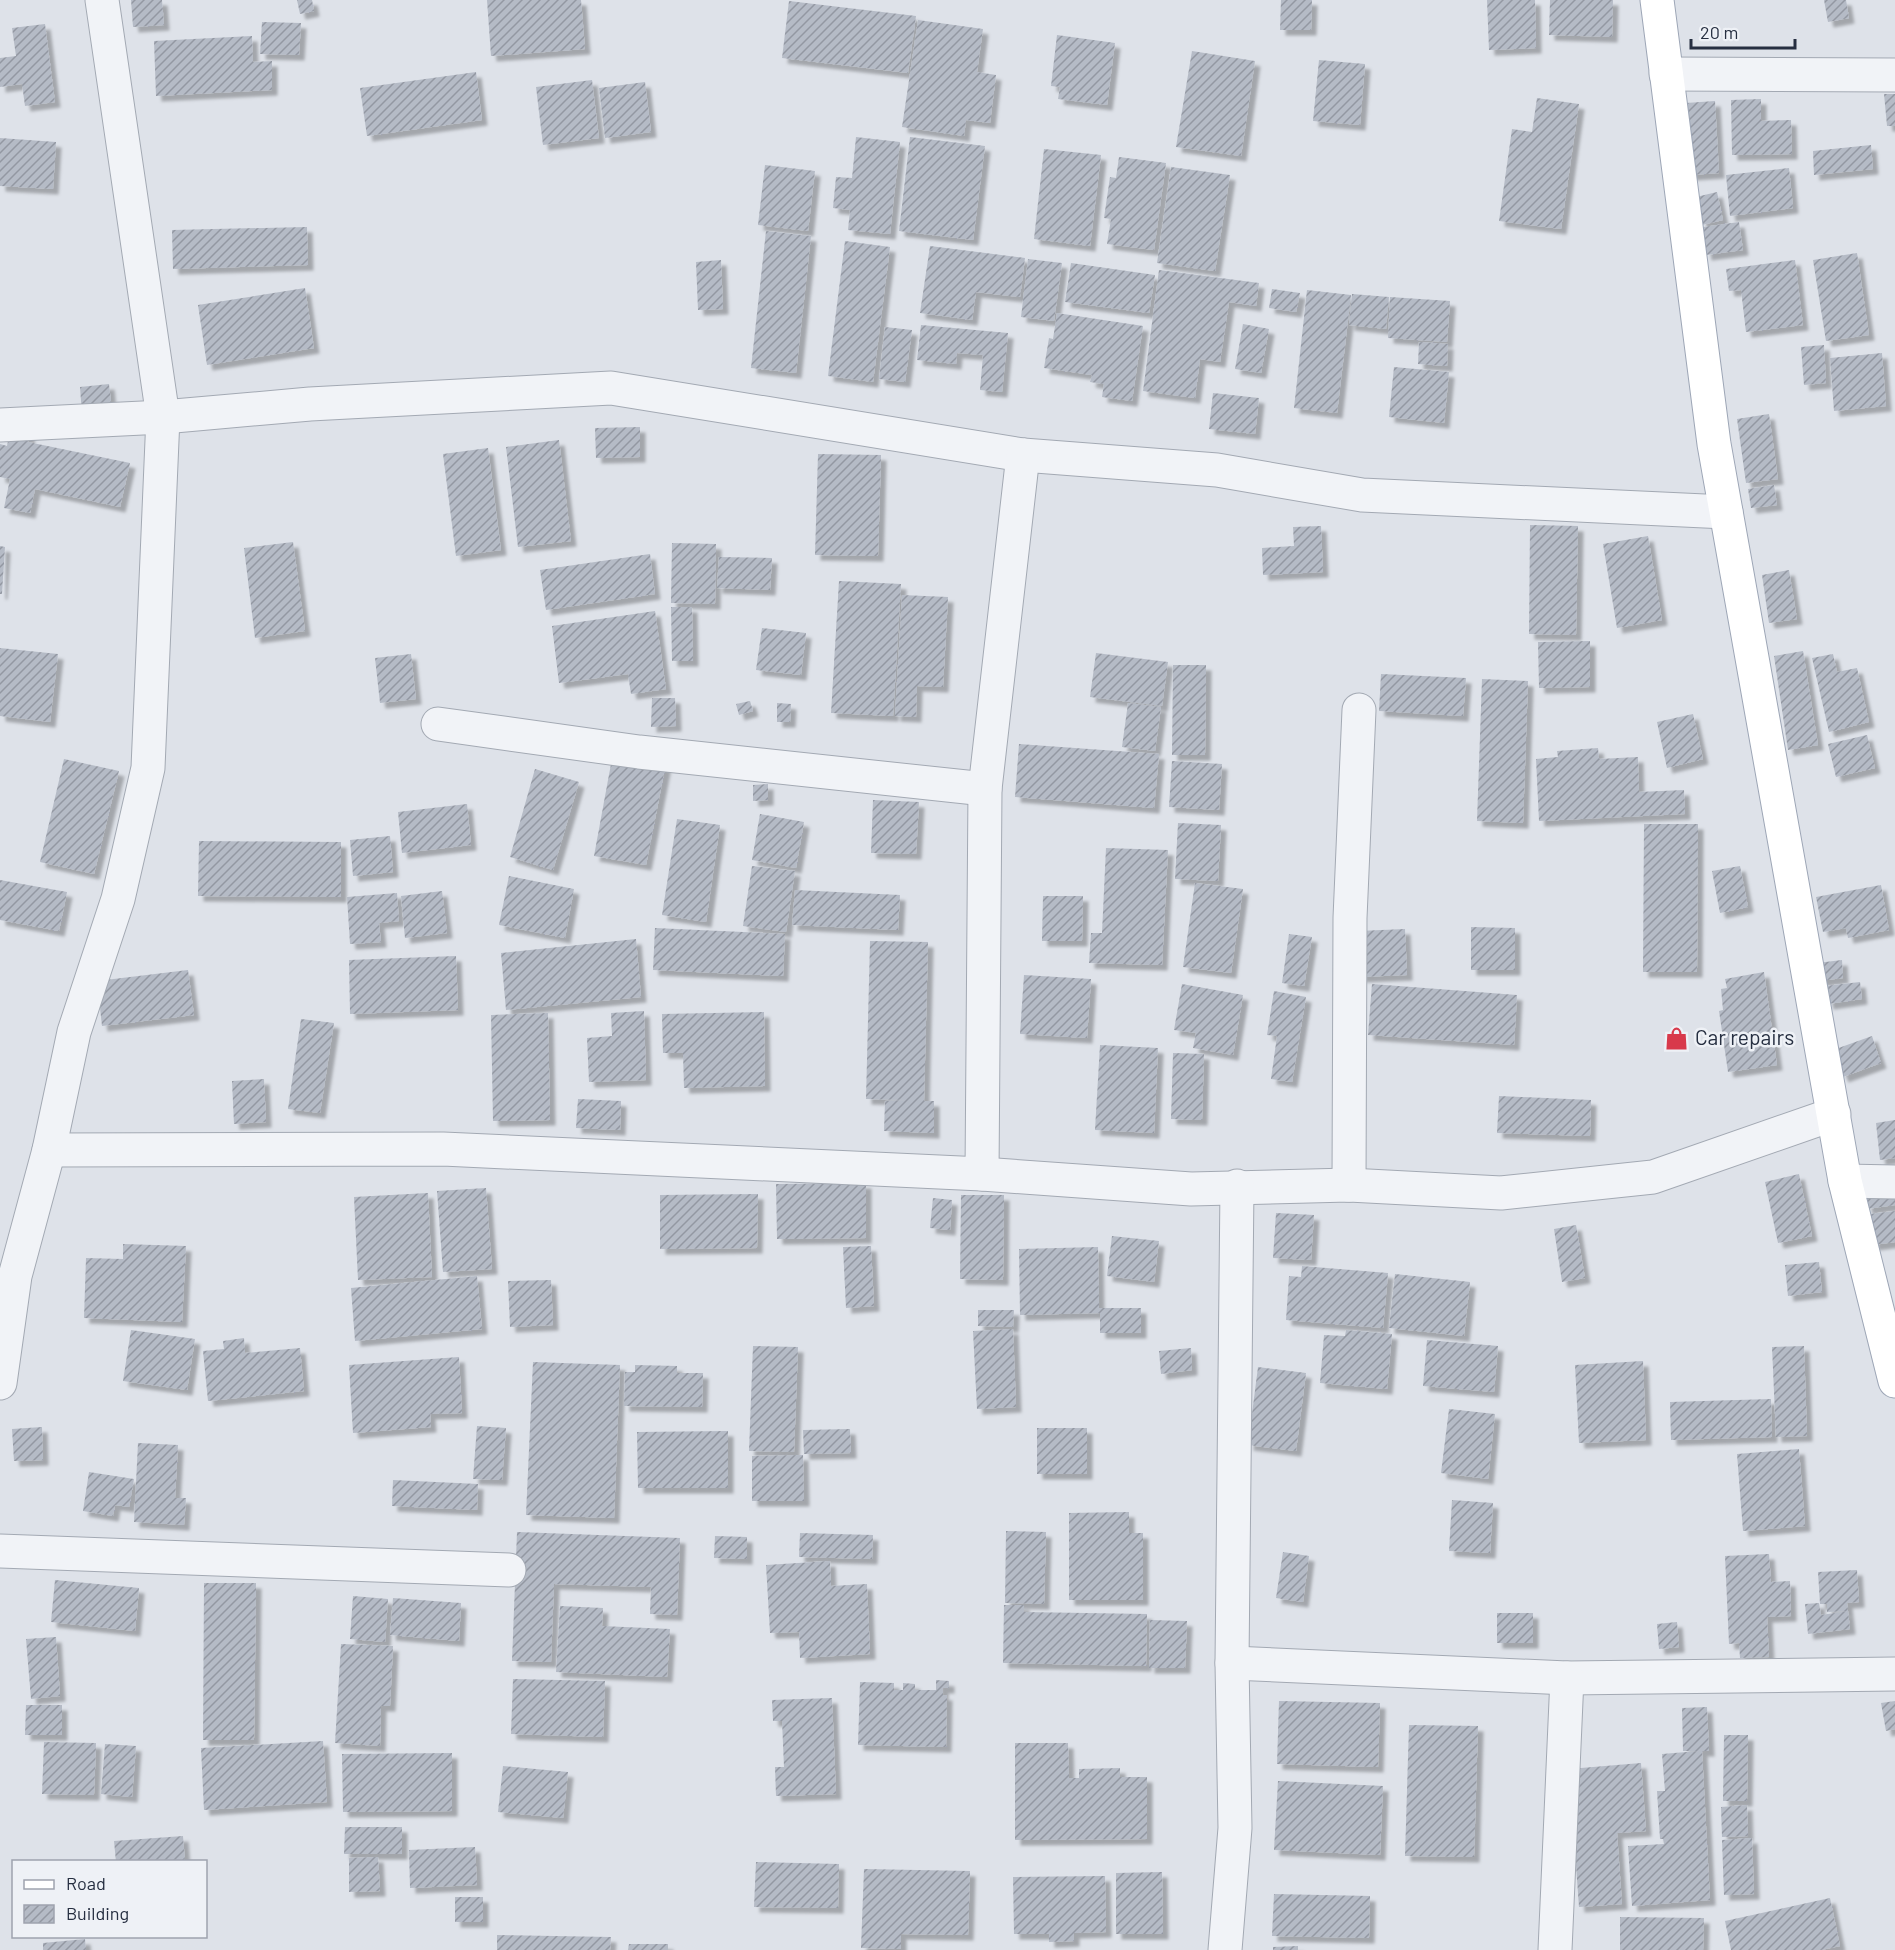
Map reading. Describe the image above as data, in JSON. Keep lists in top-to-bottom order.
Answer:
{
  "places": {
    "shop": ["Car repairs"]
  },
  "legend": ["Road", "Building"],
  "scale_bar": "20 m"
}
